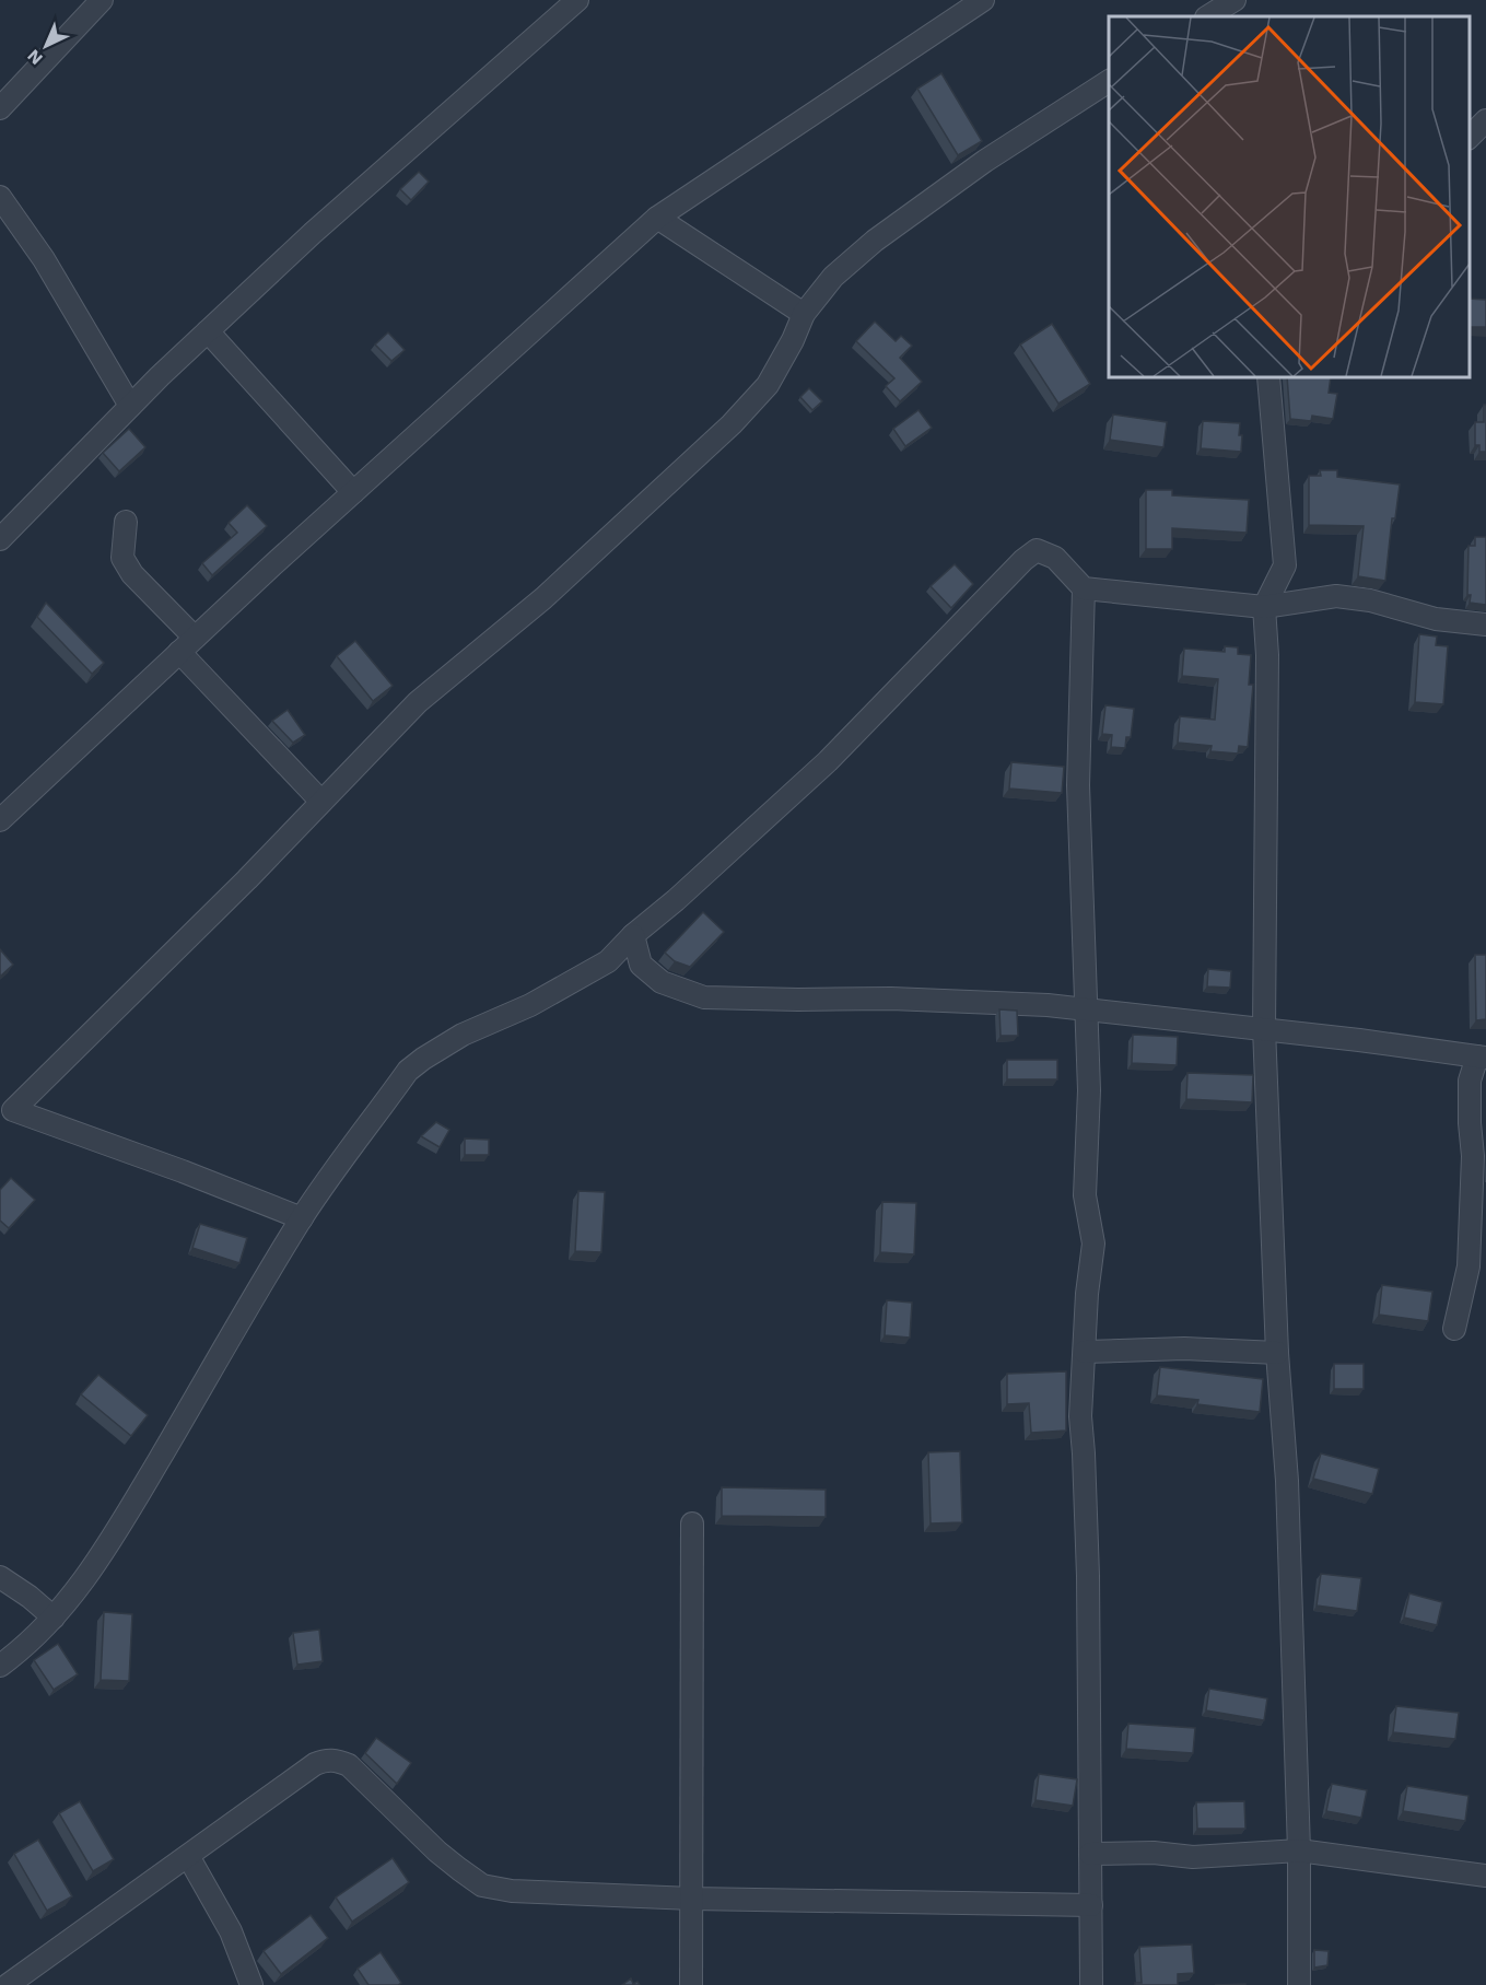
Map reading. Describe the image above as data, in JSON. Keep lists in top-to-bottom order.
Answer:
{
  "north": "bottom left"
}
